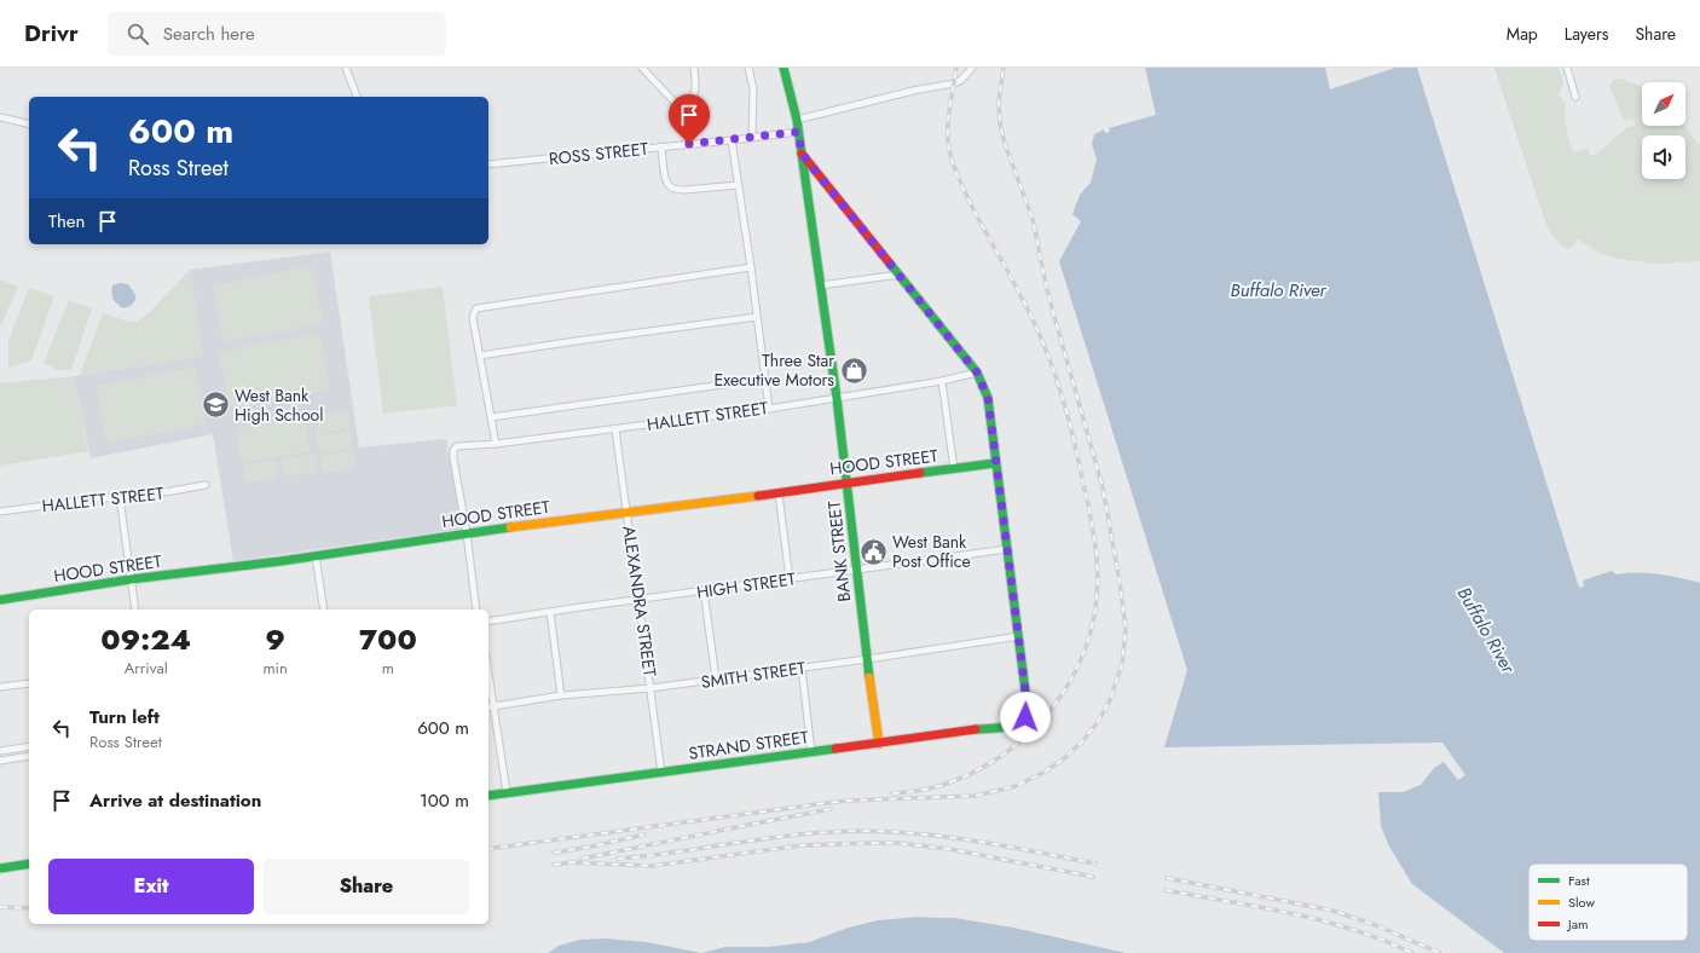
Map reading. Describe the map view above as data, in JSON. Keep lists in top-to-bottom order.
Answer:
{
  "streets": {
    "street": [
      "ROSS STREET",
      "HALLETT STREET",
      "HOOD STREET",
      "BANK STREET",
      "HIGH STREET",
      "ALEXANDRA STREET",
      "SMITH STREET",
      "STRAND STREET"
    ]
  },
  "crossings": [
    ["ROSS STREET", "BANK STREET"],
    ["HALLETT STREET", "HOOD STREET"],
    ["HALLETT STREET", "BANK STREET"],
    ["HALLETT STREET", "ALEXANDRA STREET"],
    ["HOOD STREET", "BANK STREET"],
    ["HOOD STREET", "ALEXANDRA STREET"],
    ["BANK STREET", "HIGH STREET"],
    ["BANK STREET", "SMITH STREET"],
    ["BANK STREET", "STRAND STREET"],
    ["HIGH STREET", "ALEXANDRA STREET"],
    ["ALEXANDRA STREET", "SMITH STREET"],
    ["ALEXANDRA STREET", "STRAND STREET"],
    ["SMITH STREET", "STRAND STREET"]
  ],
  "water": ["Buffalo River"],
  "places": {
    "shop": ["Three Star Executive Motors"],
    "school or university": ["West Bank High School"],
    "public building": ["West Bank Post Office"]
  },
  "legend": ["Fast", "Slow", "Jam"],
  "north": "top right",
  "page": {
    "header": "Drivr",
    "search": "Search here",
    "nav": ["Map", "Layers", "Share"],
    "turn": ["600 m", "Ross Street"],
    "then": "Then",
    "eta": [
      "09:24",
      "Arrival",
      "9",
      "min",
      "700",
      "m"
    ],
    "list": [
      {
        "name": "Turn left",
        "note": "Ross Street",
        "value": "600 m"
      },
      {
        "name": "Arrive at destination",
        "value": "100 m"
      }
    ],
    "buttons": ["Exit", "Share"]
  }
}
